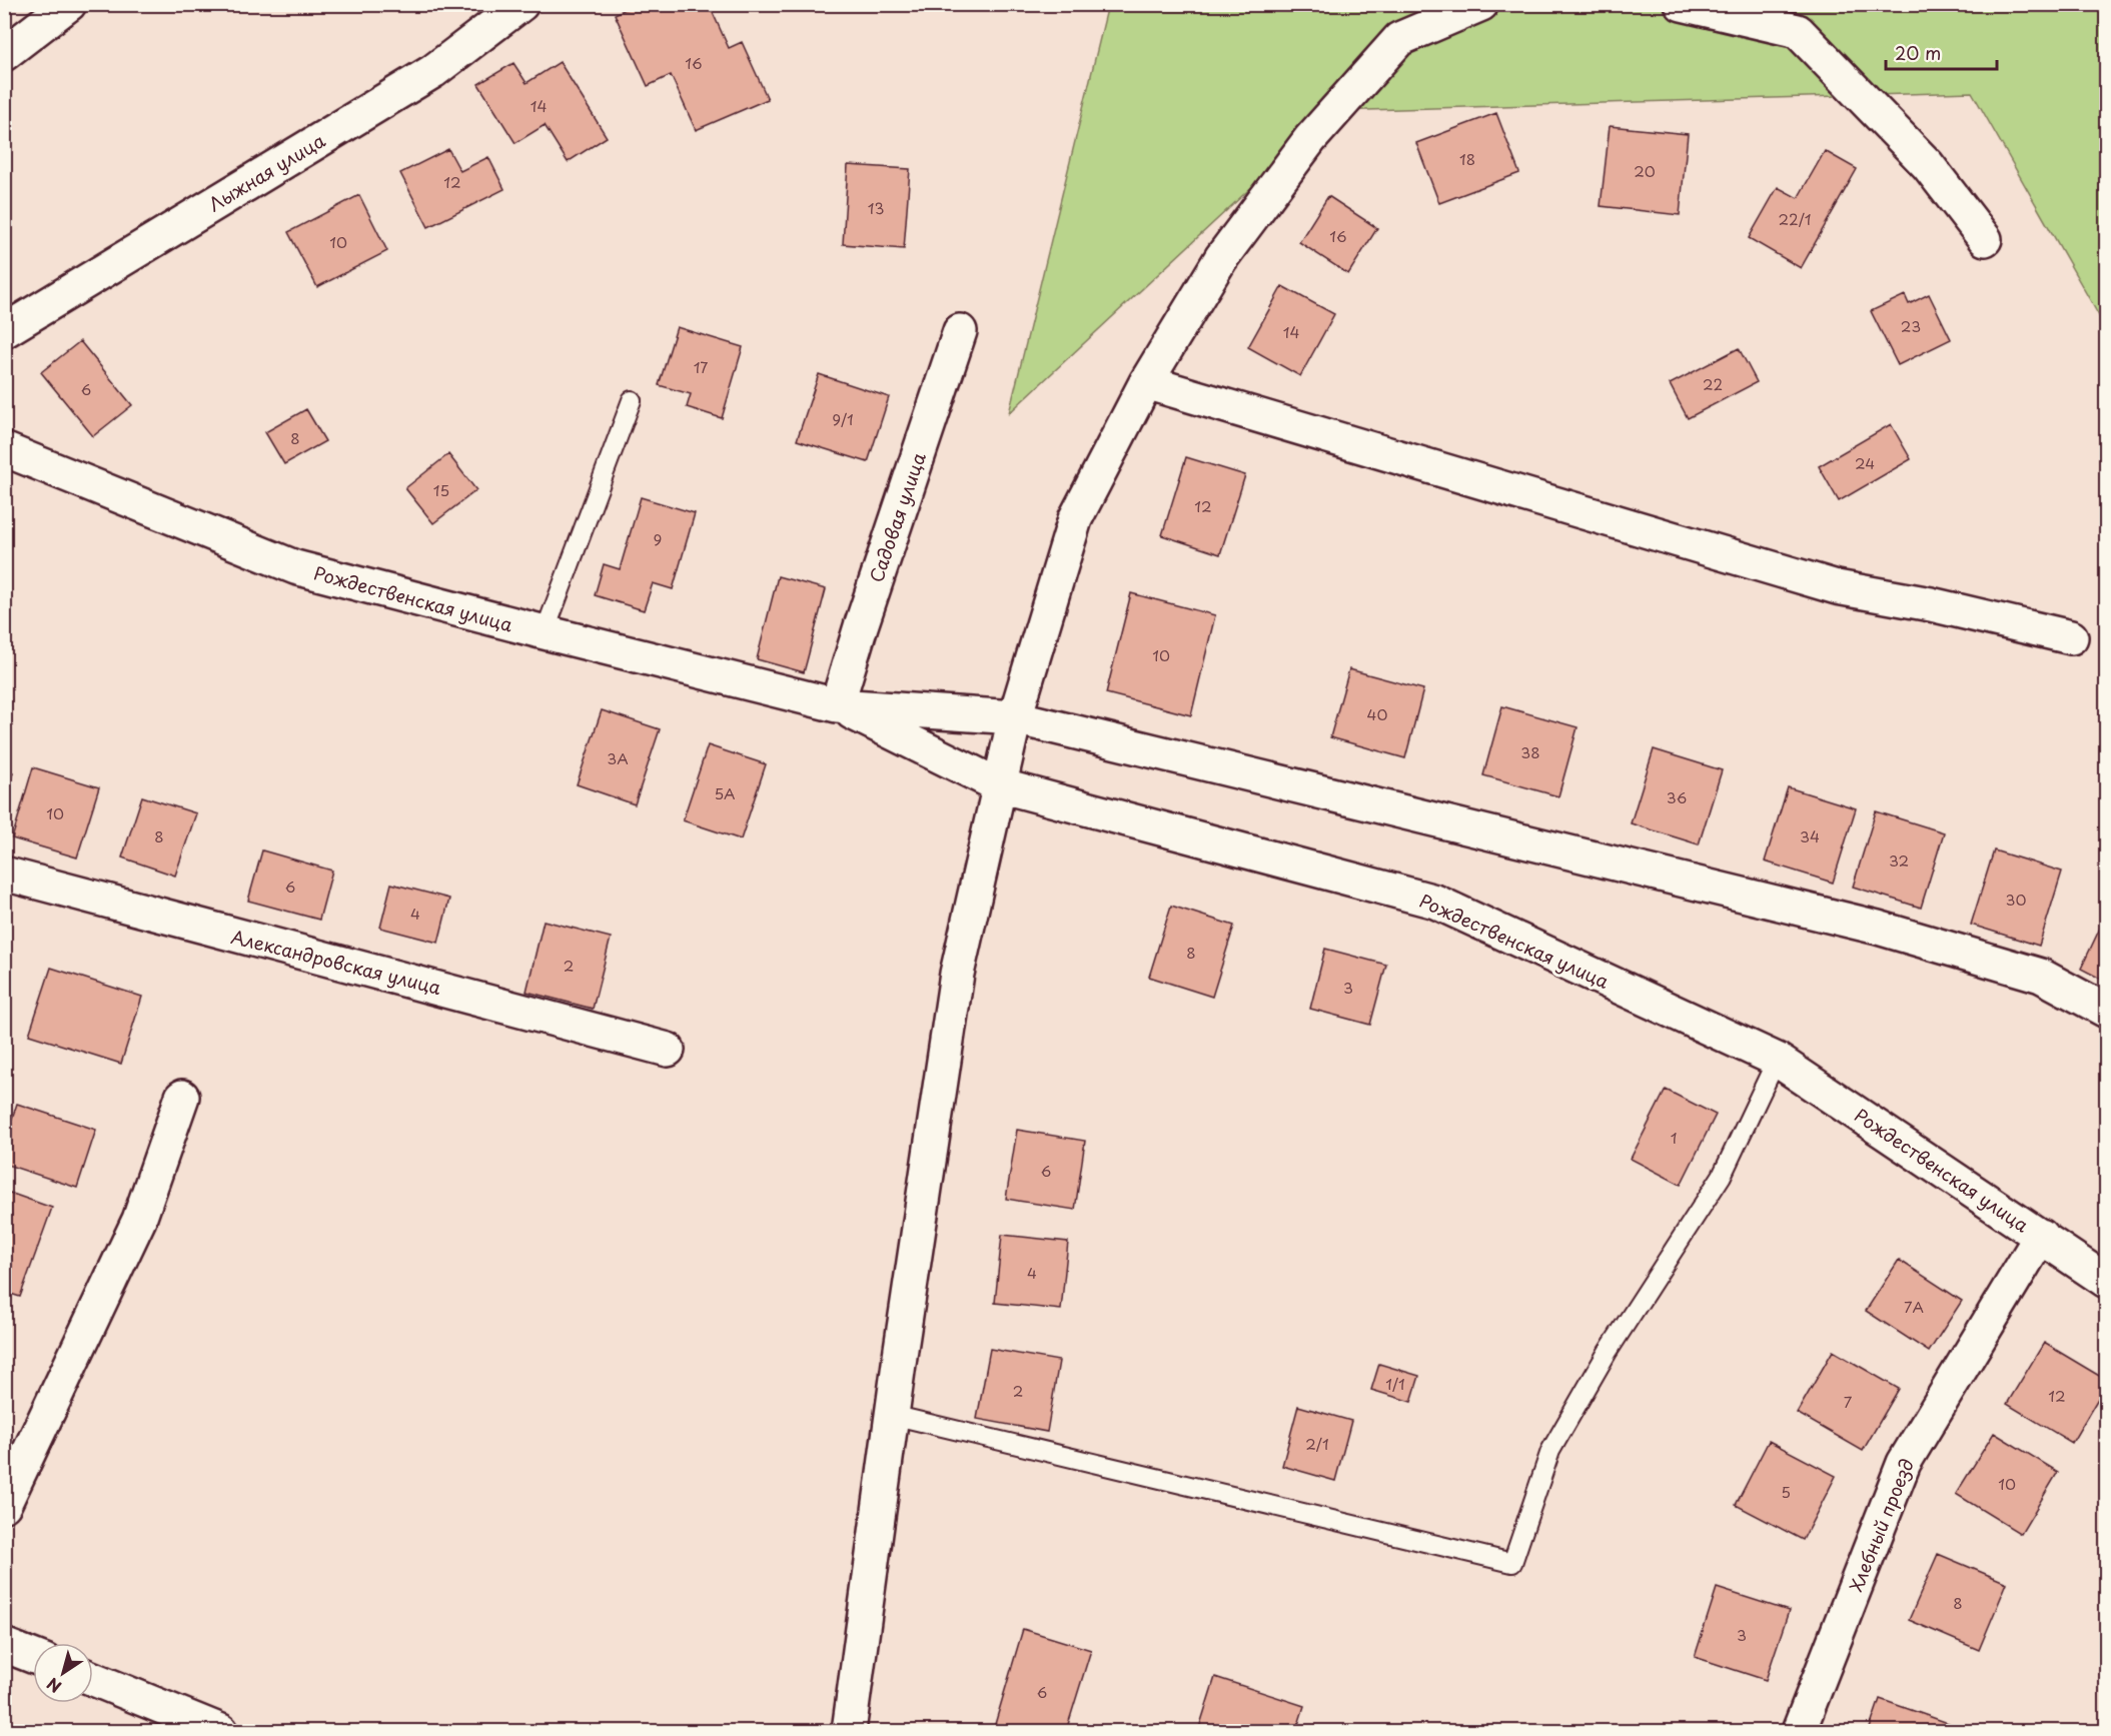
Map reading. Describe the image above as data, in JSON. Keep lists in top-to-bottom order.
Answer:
{
  "streets": {
    "street": [
      "Лыжная улица",
      "Садовая улица",
      "Рождественская улица",
      "Александровская улица",
      "Хлебный проезд"
    ]
  },
  "crossings": [
    ["Садовая улица", "Рождественская улица"],
    ["Рождественская улица", "Хлебный проезд"]
  ],
  "house_numbers": [
    "16",
    "14",
    "18",
    "20",
    "12",
    "13",
    "22/1",
    "16",
    "10",
    "23",
    "14",
    "17",
    "22",
    "6",
    "9/1",
    "8",
    "24",
    "15",
    "12",
    "9",
    "10",
    "40",
    "38",
    "3А",
    "5А",
    "36",
    "10",
    "8",
    "34",
    "32",
    "6",
    "30",
    "4",
    "8",
    "2",
    "3",
    "1",
    "6",
    "4",
    "7А",
    "1/1",
    "2",
    "12",
    "7",
    "2/1",
    "10",
    "5",
    "8",
    "3",
    "6"
  ],
  "scale_bar": "20 m",
  "north": "bottom left"
}
